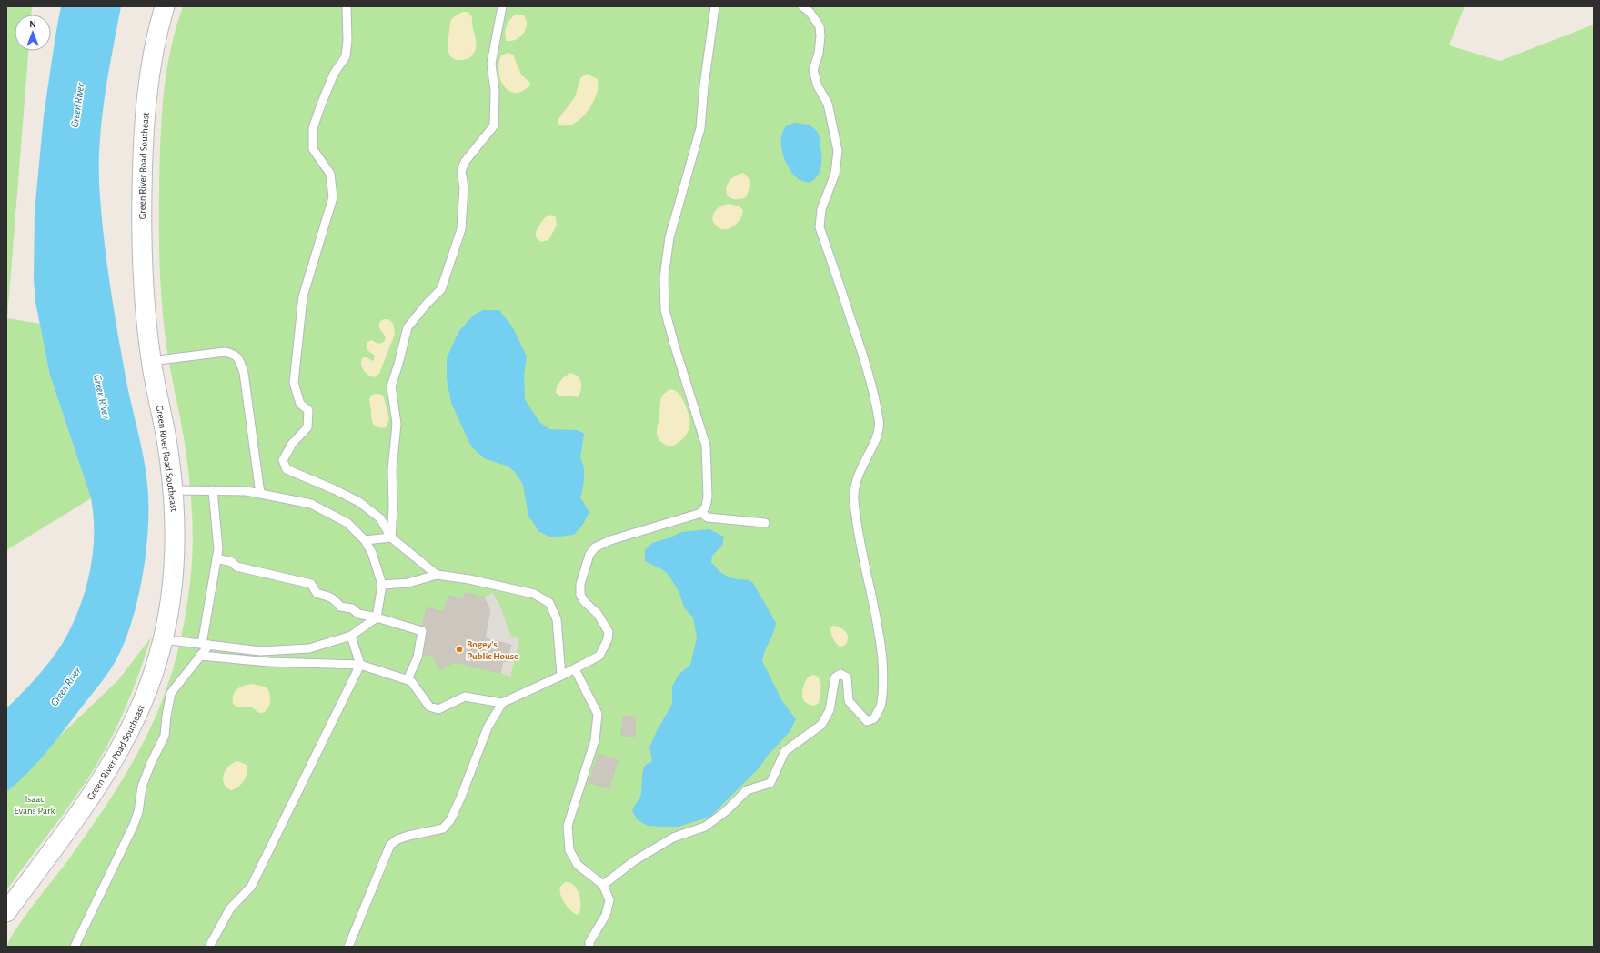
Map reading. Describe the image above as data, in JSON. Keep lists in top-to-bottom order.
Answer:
{
  "streets": {
    "street": ["Green River Road Southeast"]
  },
  "water": ["Green River"],
  "parks": ["Isaac Evans Park"],
  "places": ["Bogey's Public House"],
  "north": "top"
}
